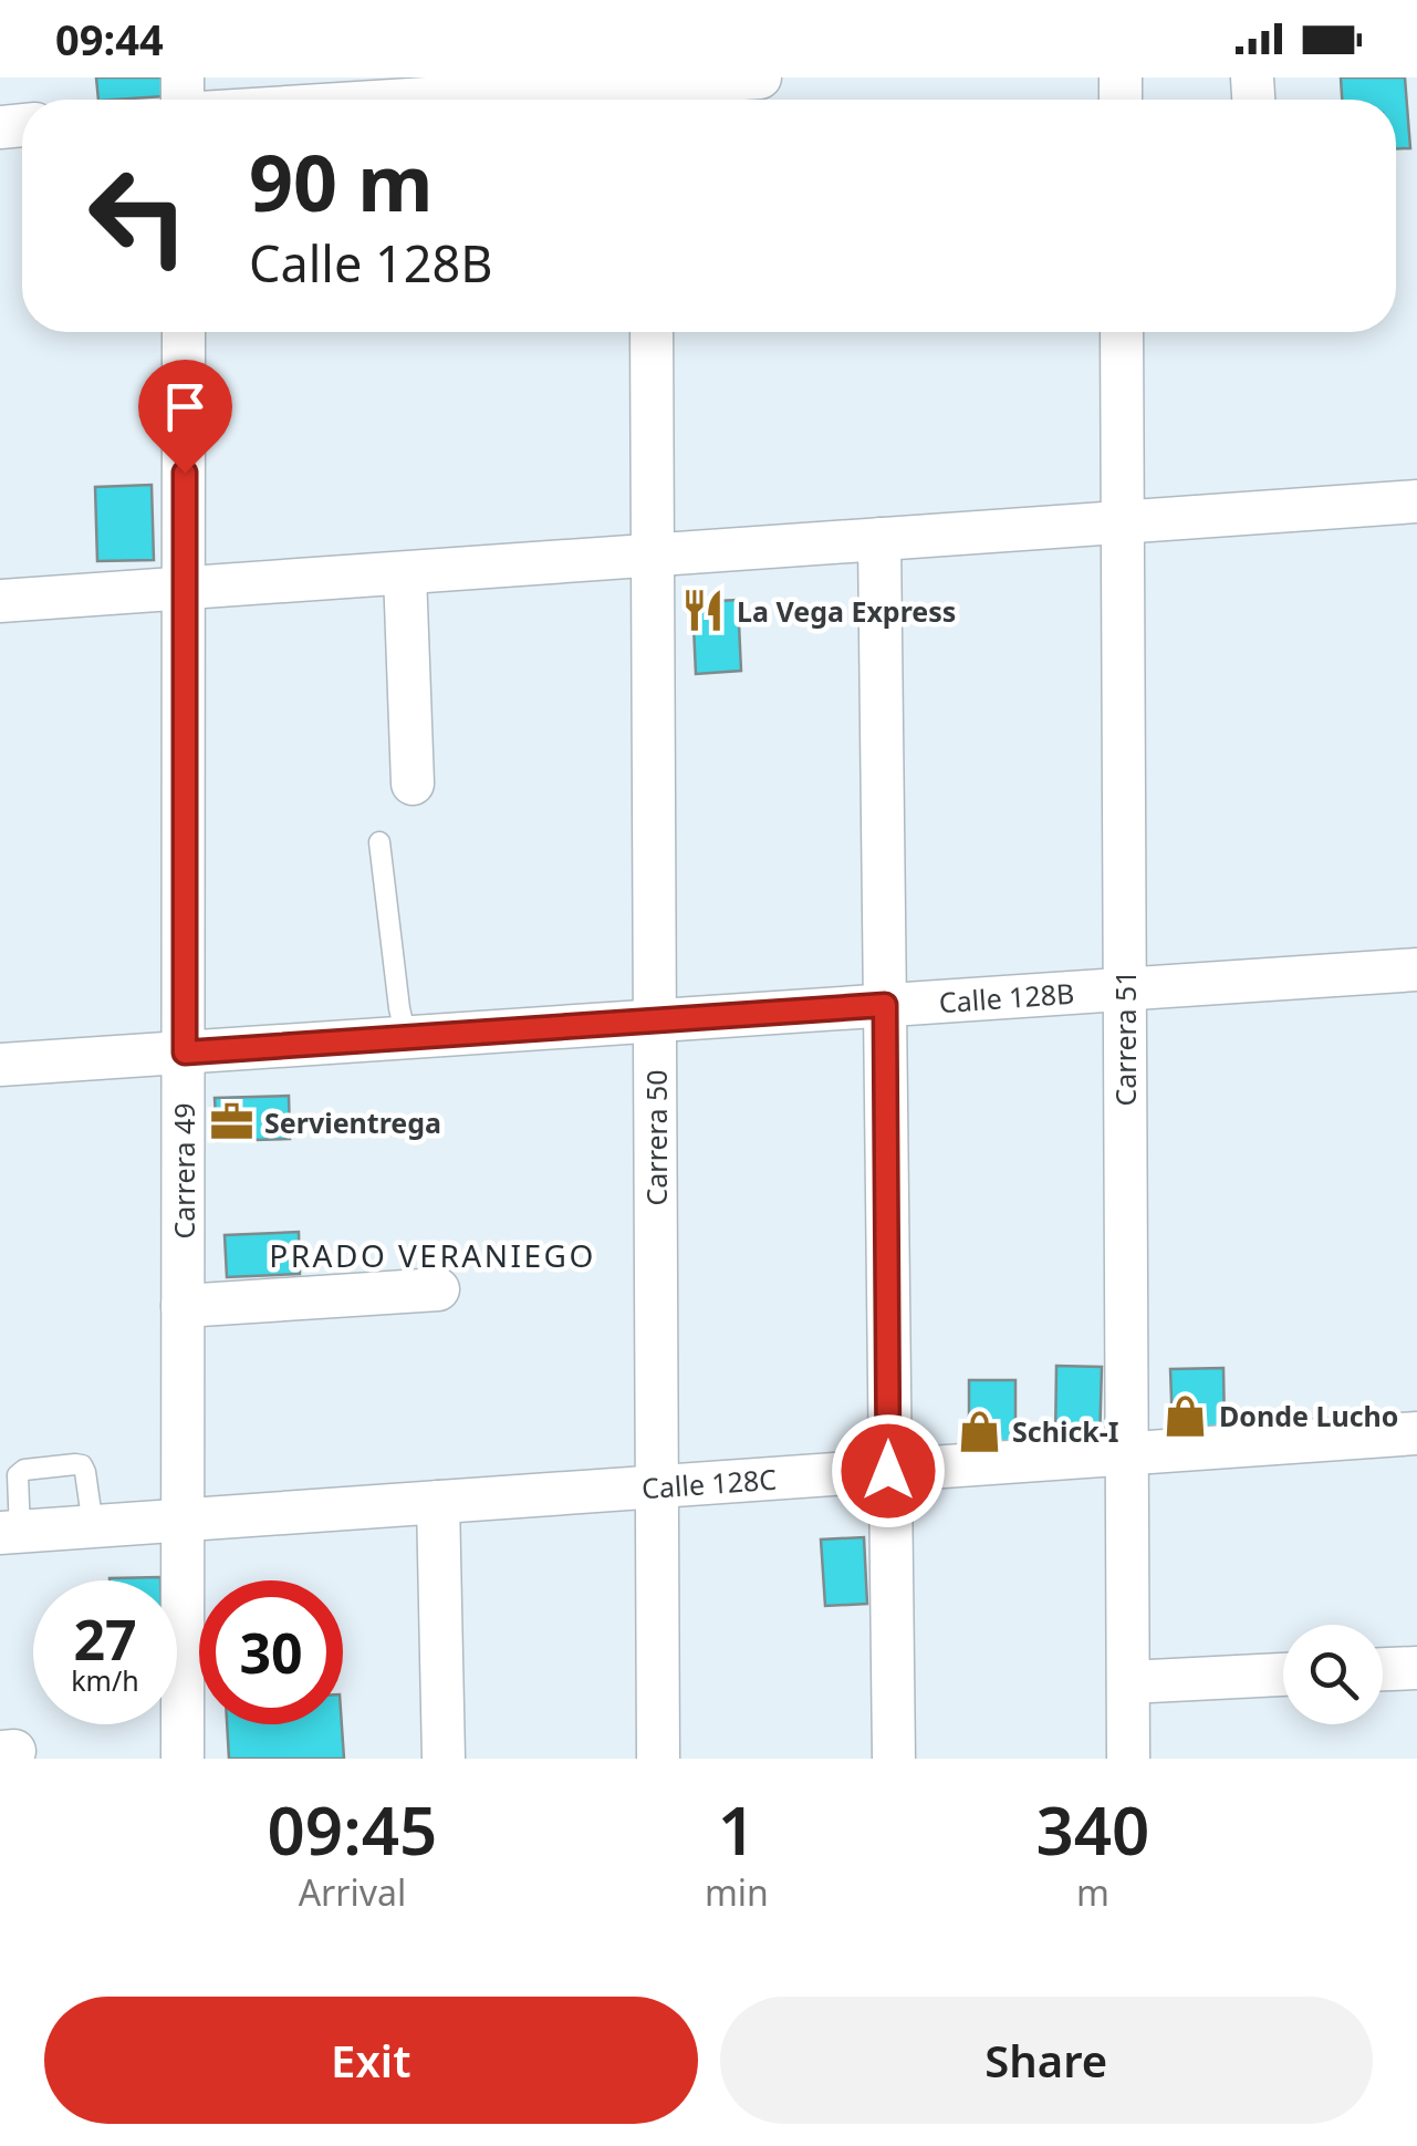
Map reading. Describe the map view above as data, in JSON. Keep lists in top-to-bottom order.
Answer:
{
  "streets": {
    "street": [
      "Calle 128B",
      "Carrera 51",
      "Carrera 50",
      "Carrera 49",
      "Calle 128C"
    ]
  },
  "crossings": [
    ["Calle 128B", "Carrera 51"],
    ["Calle 128B", "Carrera 50"],
    ["Calle 128B", "Carrera 49"],
    ["Carrera 51", "Calle 128C"],
    ["Carrera 50", "Calle 128C"],
    ["Carrera 49", "Calle 128C"]
  ],
  "districts": ["PRADO VERANIEGO"],
  "places": {
    "restaurant": ["La Vega Express"],
    "office": ["Servientrega"],
    "shop": ["Donde Lucho", "Schick-I"]
  },
  "page": {
    "status": "09:44",
    "turn": ["90 m", "Calle 128B"],
    "speed": "27 km/h",
    "limit": "30",
    "eta": [
      "09:45",
      "Arrival",
      "1",
      "min",
      "340",
      "m"
    ],
    "buttons": ["Exit", "Share"]
  }
}
